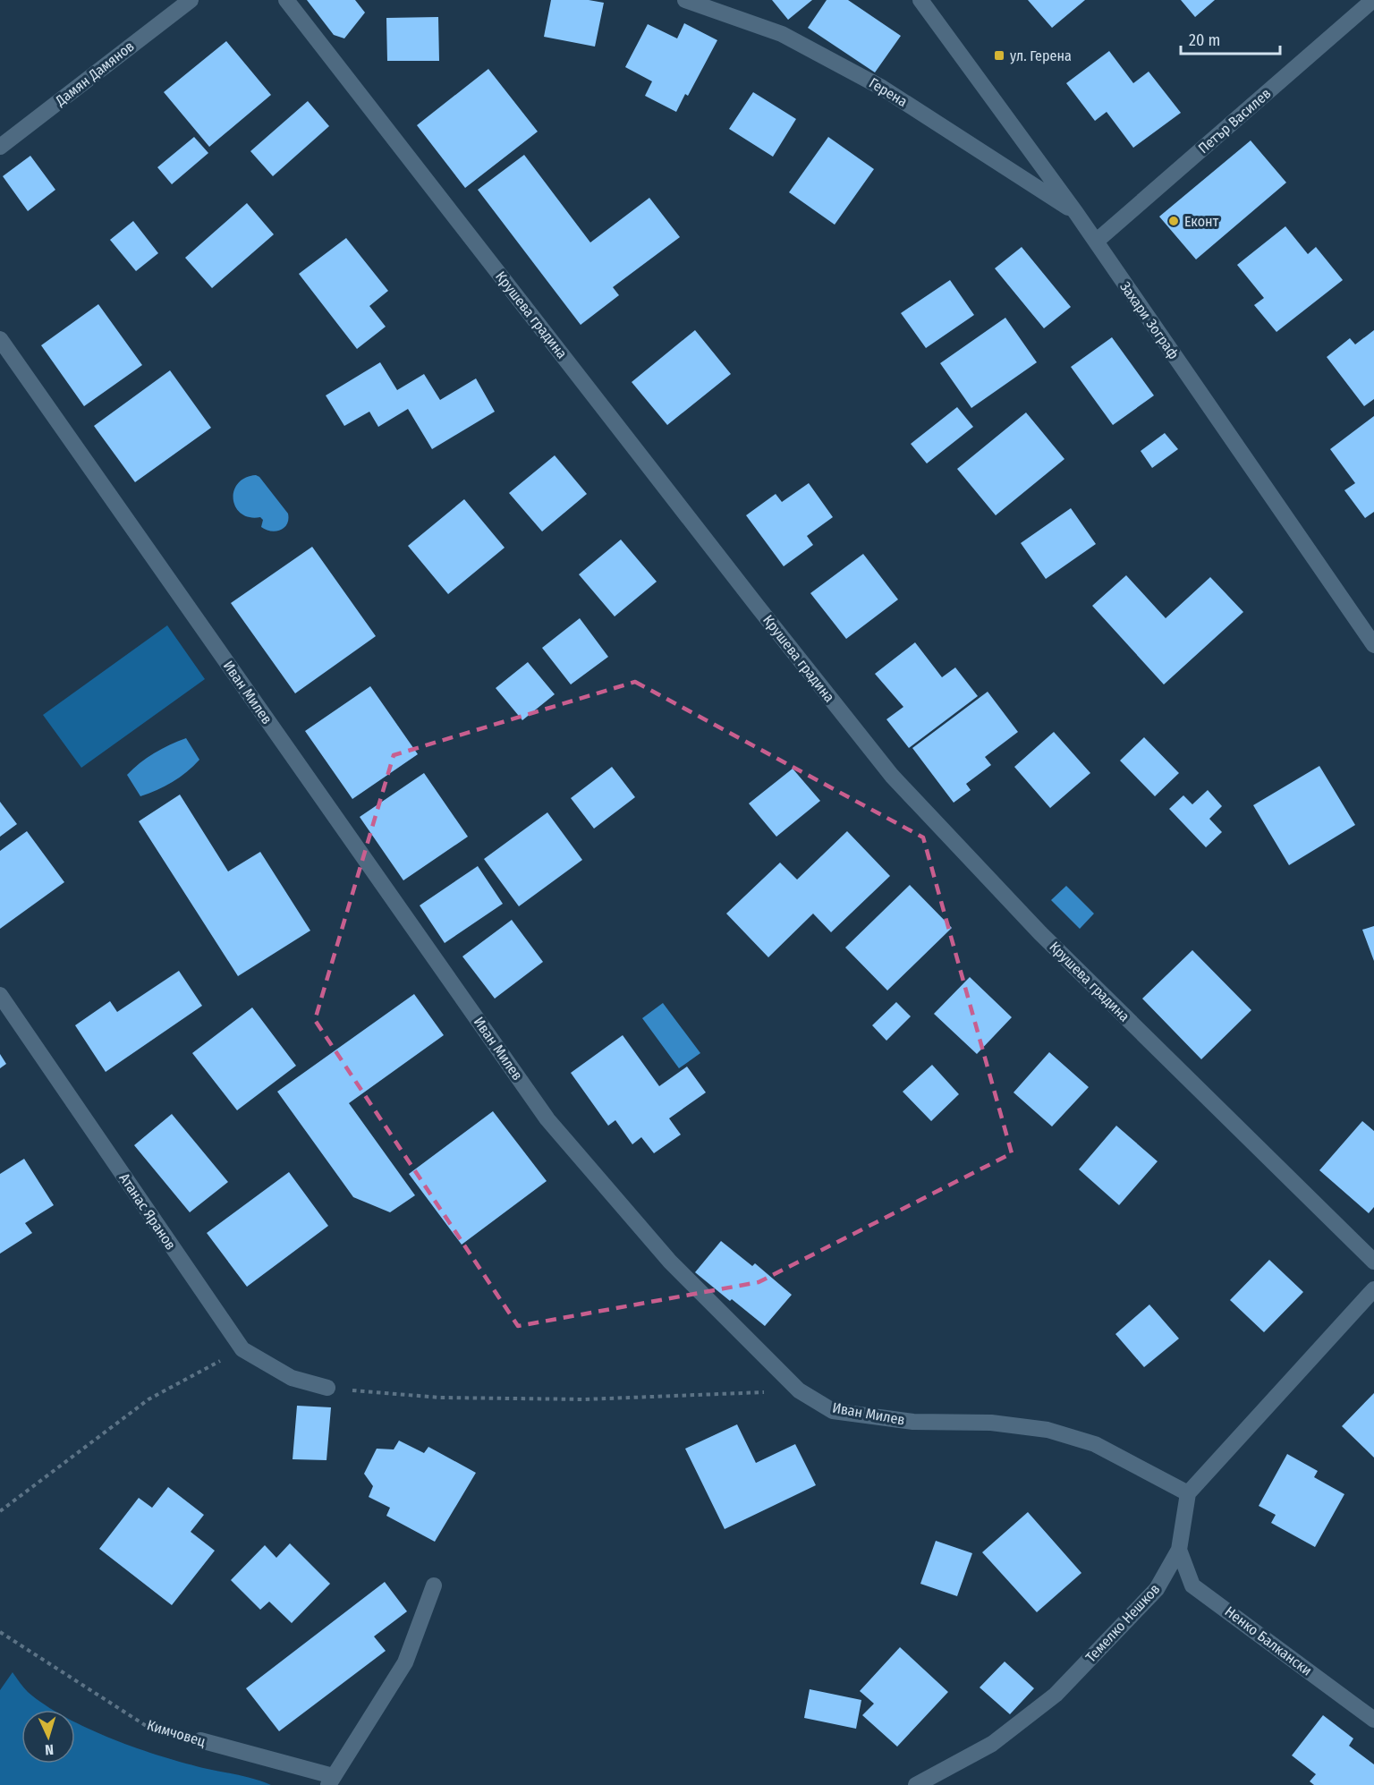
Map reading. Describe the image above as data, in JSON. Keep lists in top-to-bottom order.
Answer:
{
  "streets": {
    "street": [
      "Дамян Дамянов",
      "Герена",
      "Петър Василев",
      "Крушева градина",
      "Захари Зограф",
      "Иван Милев",
      "Атанас Яранов",
      "Темелко Нешков",
      "Ненко Балкански",
      "Кимчовец"
    ]
  },
  "crossings": [
    ["Герена", "Захари Зограф"],
    ["Петър Василев", "Захари Зограф"],
    ["Иван Милев", "Темелко Нешков"],
    ["Темелко Нешков", "Ненко Балкански"]
  ],
  "places": {
    "transit": ["ул. Герена"],
    "other": ["Еконт"]
  },
  "scale_bar": "20 m",
  "north": "bottom"
}
